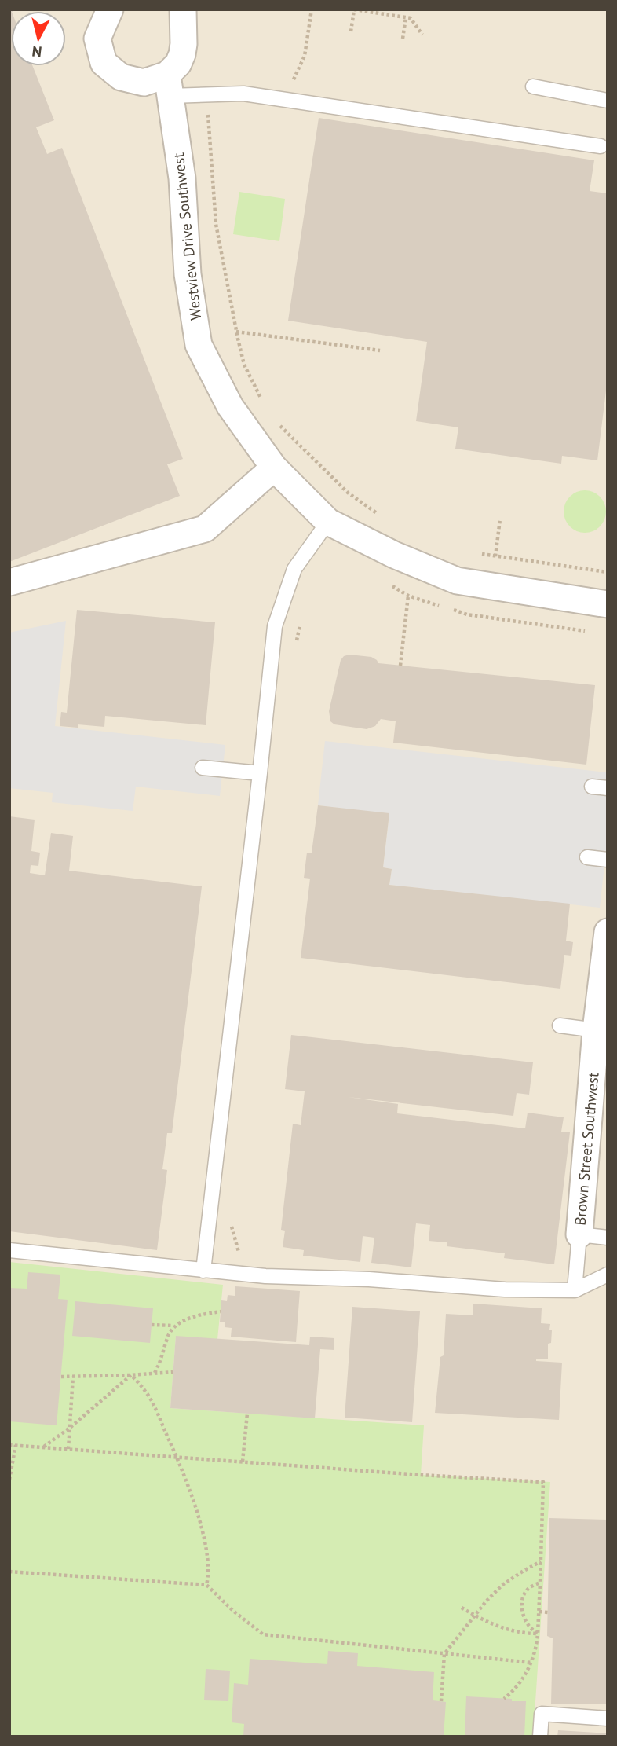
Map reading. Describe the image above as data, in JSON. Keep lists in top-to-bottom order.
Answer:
{
  "streets": {
    "street": ["Westview Drive Southwest", "Brown Street Southwest"]
  },
  "north": "bottom"
}
